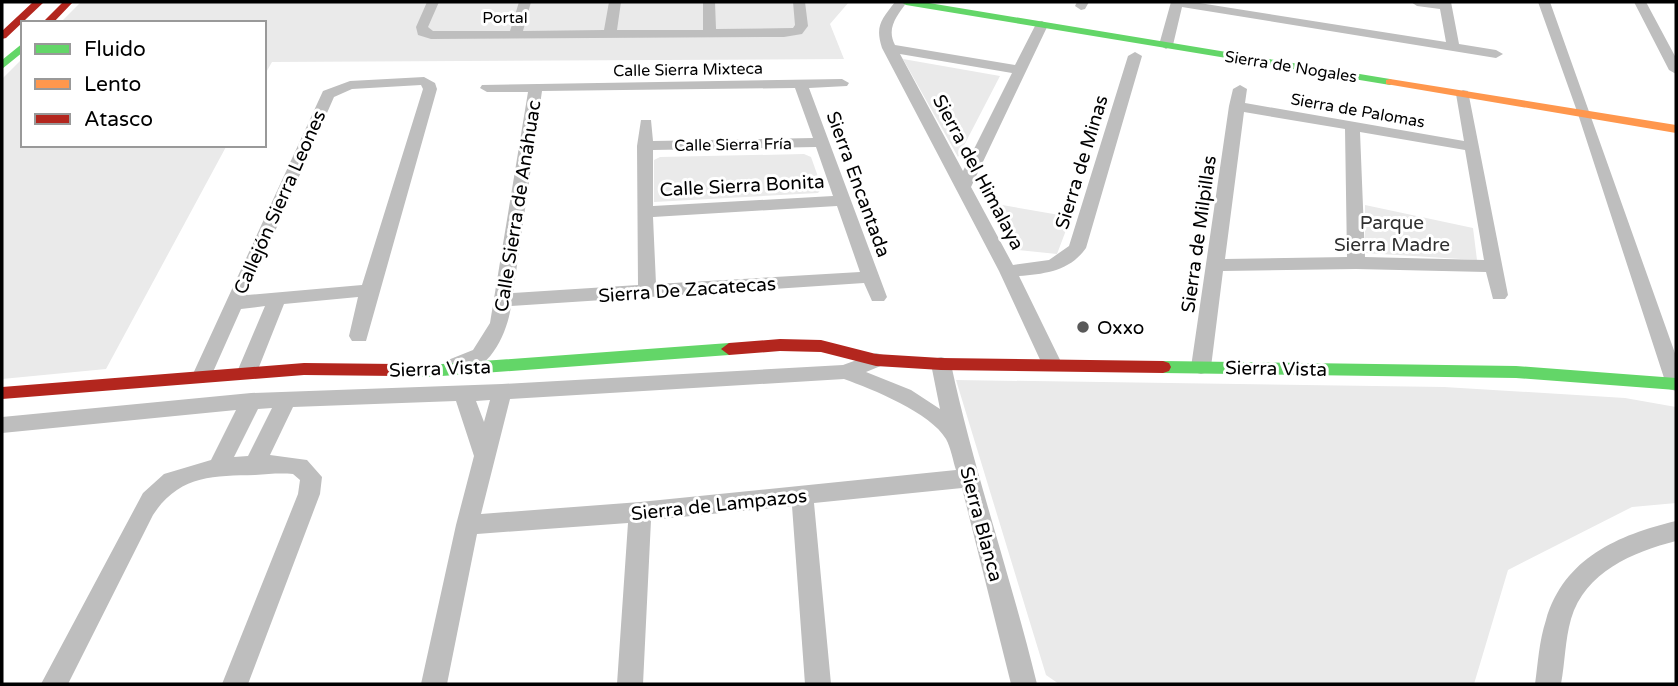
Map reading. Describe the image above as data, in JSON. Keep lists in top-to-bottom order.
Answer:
{
  "streets": {
    "street": [
      "Portal",
      "Sierra de Nogales",
      "Calle Sierra Mixteca",
      "Sierra de Palomas",
      "Calle Sierra Fría",
      "Sierra de Minas",
      "Sierra del Himalaya",
      "Sierra Encantada",
      "Calle Sierra Bonita",
      "Callejón Sierra Leones",
      "Calle Sierra de Anáhuac",
      "Sierra de Milpillas",
      "Sierra De Zacatecas",
      "Sierra Vista",
      "Sierra de Lampazos",
      "Sierra Blanca"
    ]
  },
  "crossings": [
    ["Calle Sierra Mixteca", "Sierra Encantada"],
    ["Calle Sierra Mixteca", "Calle Sierra de Anáhuac"],
    ["Sierra de Palomas", "Sierra de Milpillas"],
    ["Calle Sierra Fría", "Sierra Encantada"],
    ["Sierra de Minas", "Sierra del Himalaya"],
    ["Sierra del Himalaya", "Sierra Vista"],
    ["Sierra Encantada", "Calle Sierra Bonita"],
    ["Sierra Encantada", "Sierra De Zacatecas"],
    ["Callejón Sierra Leones", "Sierra Vista"],
    ["Calle Sierra de Anáhuac", "Sierra De Zacatecas"],
    ["Calle Sierra de Anáhuac", "Sierra Vista"],
    ["Sierra de Milpillas", "Sierra Vista"],
    ["Sierra Vista", "Sierra Blanca"],
    ["Sierra de Lampazos", "Sierra Blanca"]
  ],
  "parks": ["Parque Sierra Madre"],
  "places": ["Oxxo"],
  "legend": ["Fluido", "Lento", "Atasco"]
}
